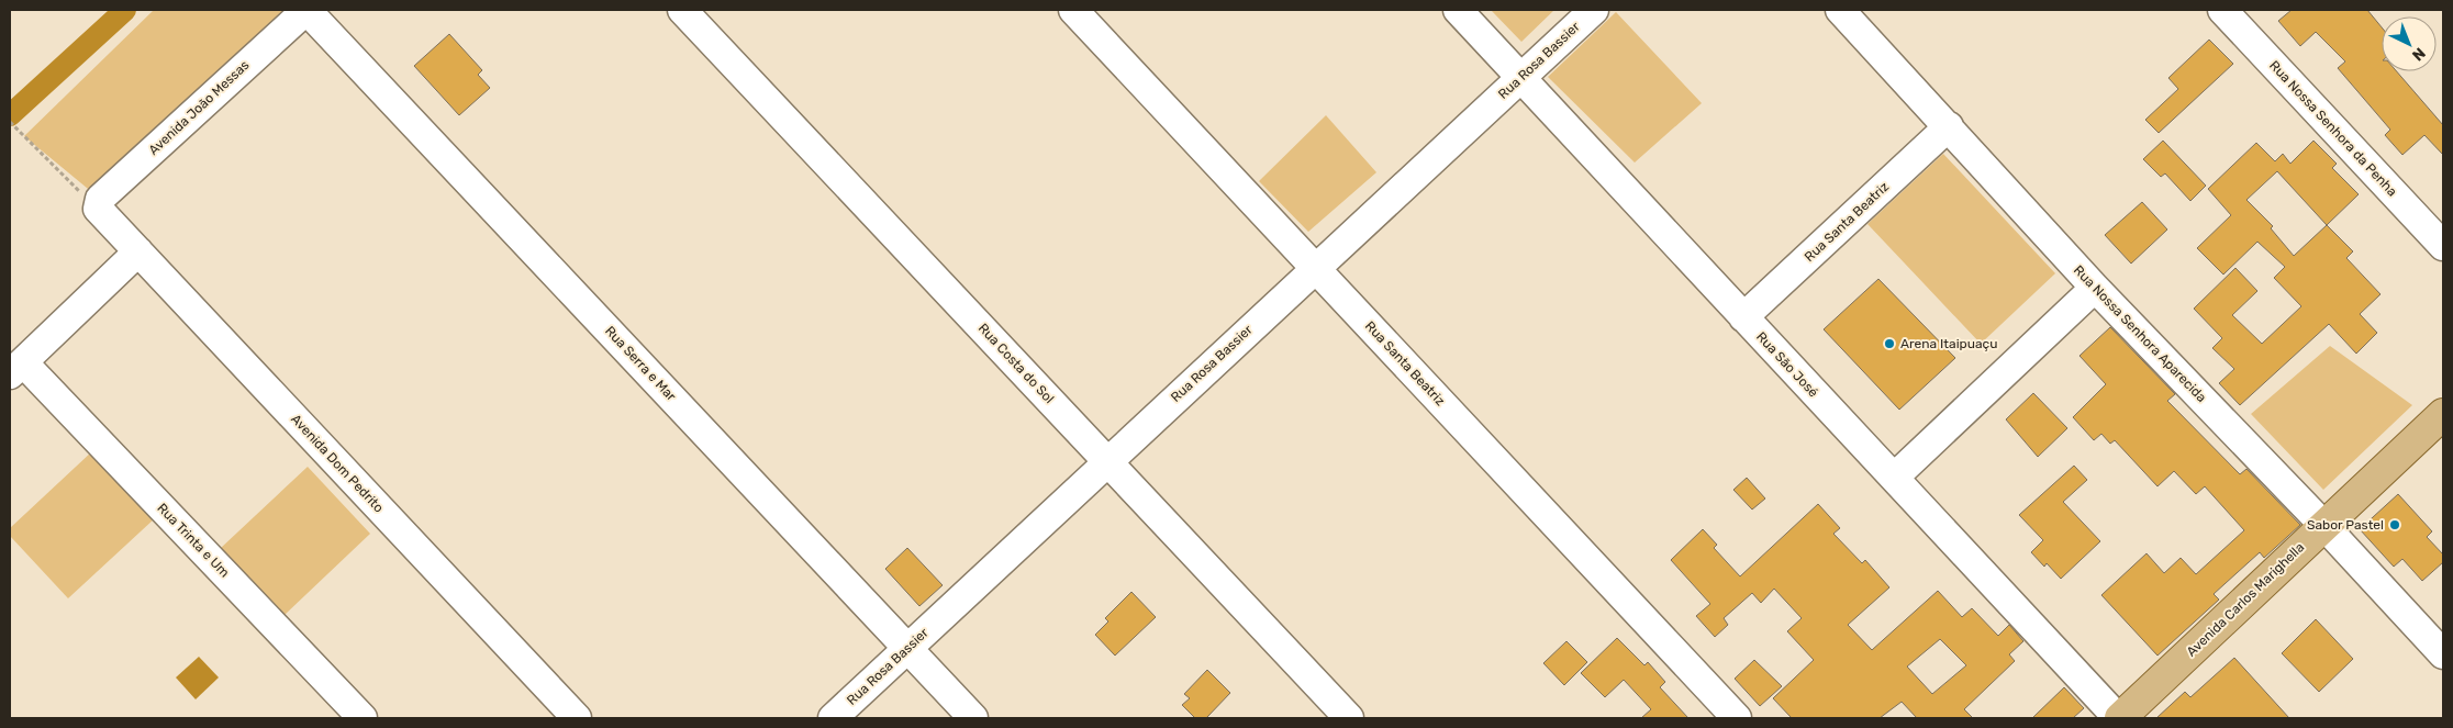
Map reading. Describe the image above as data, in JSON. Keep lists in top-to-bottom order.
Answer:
{
  "streets": {
    "main road": ["Avenida Carlos Marighella"],
    "street": [
      "Rua Rosa Bassier",
      "Avenida João Messas",
      "Rua Nossa Senhora da Penha",
      "Rua Santa Beatriz",
      "Rua Nossa Senhora Aparecida",
      "Rua Serra e Mar",
      "Rua Costa do Sol",
      "Rua São José",
      "Avenida Dom Pedrito",
      "Rua Trinta e Um"
    ]
  },
  "crossings": [
    ["Rua Rosa Bassier", "Rua Santa Beatriz"],
    ["Rua Rosa Bassier", "Rua Serra e Mar"],
    ["Rua Rosa Bassier", "Rua Costa do Sol"],
    ["Rua Rosa Bassier", "Rua São José"],
    ["Avenida João Messas", "Rua Serra e Mar"],
    ["Avenida João Messas", "Avenida Dom Pedrito"],
    ["Rua Santa Beatriz", "Rua Nossa Senhora Aparecida"],
    ["Rua Santa Beatriz", "Rua São José"],
    ["Rua Nossa Senhora Aparecida", "Avenida Carlos Marighella"],
    ["Rua São José", "Avenida Carlos Marighella"]
  ],
  "places": ["Arena Itaipuaçu", "Sabor Pastel"],
  "north": "bottom right"
}
